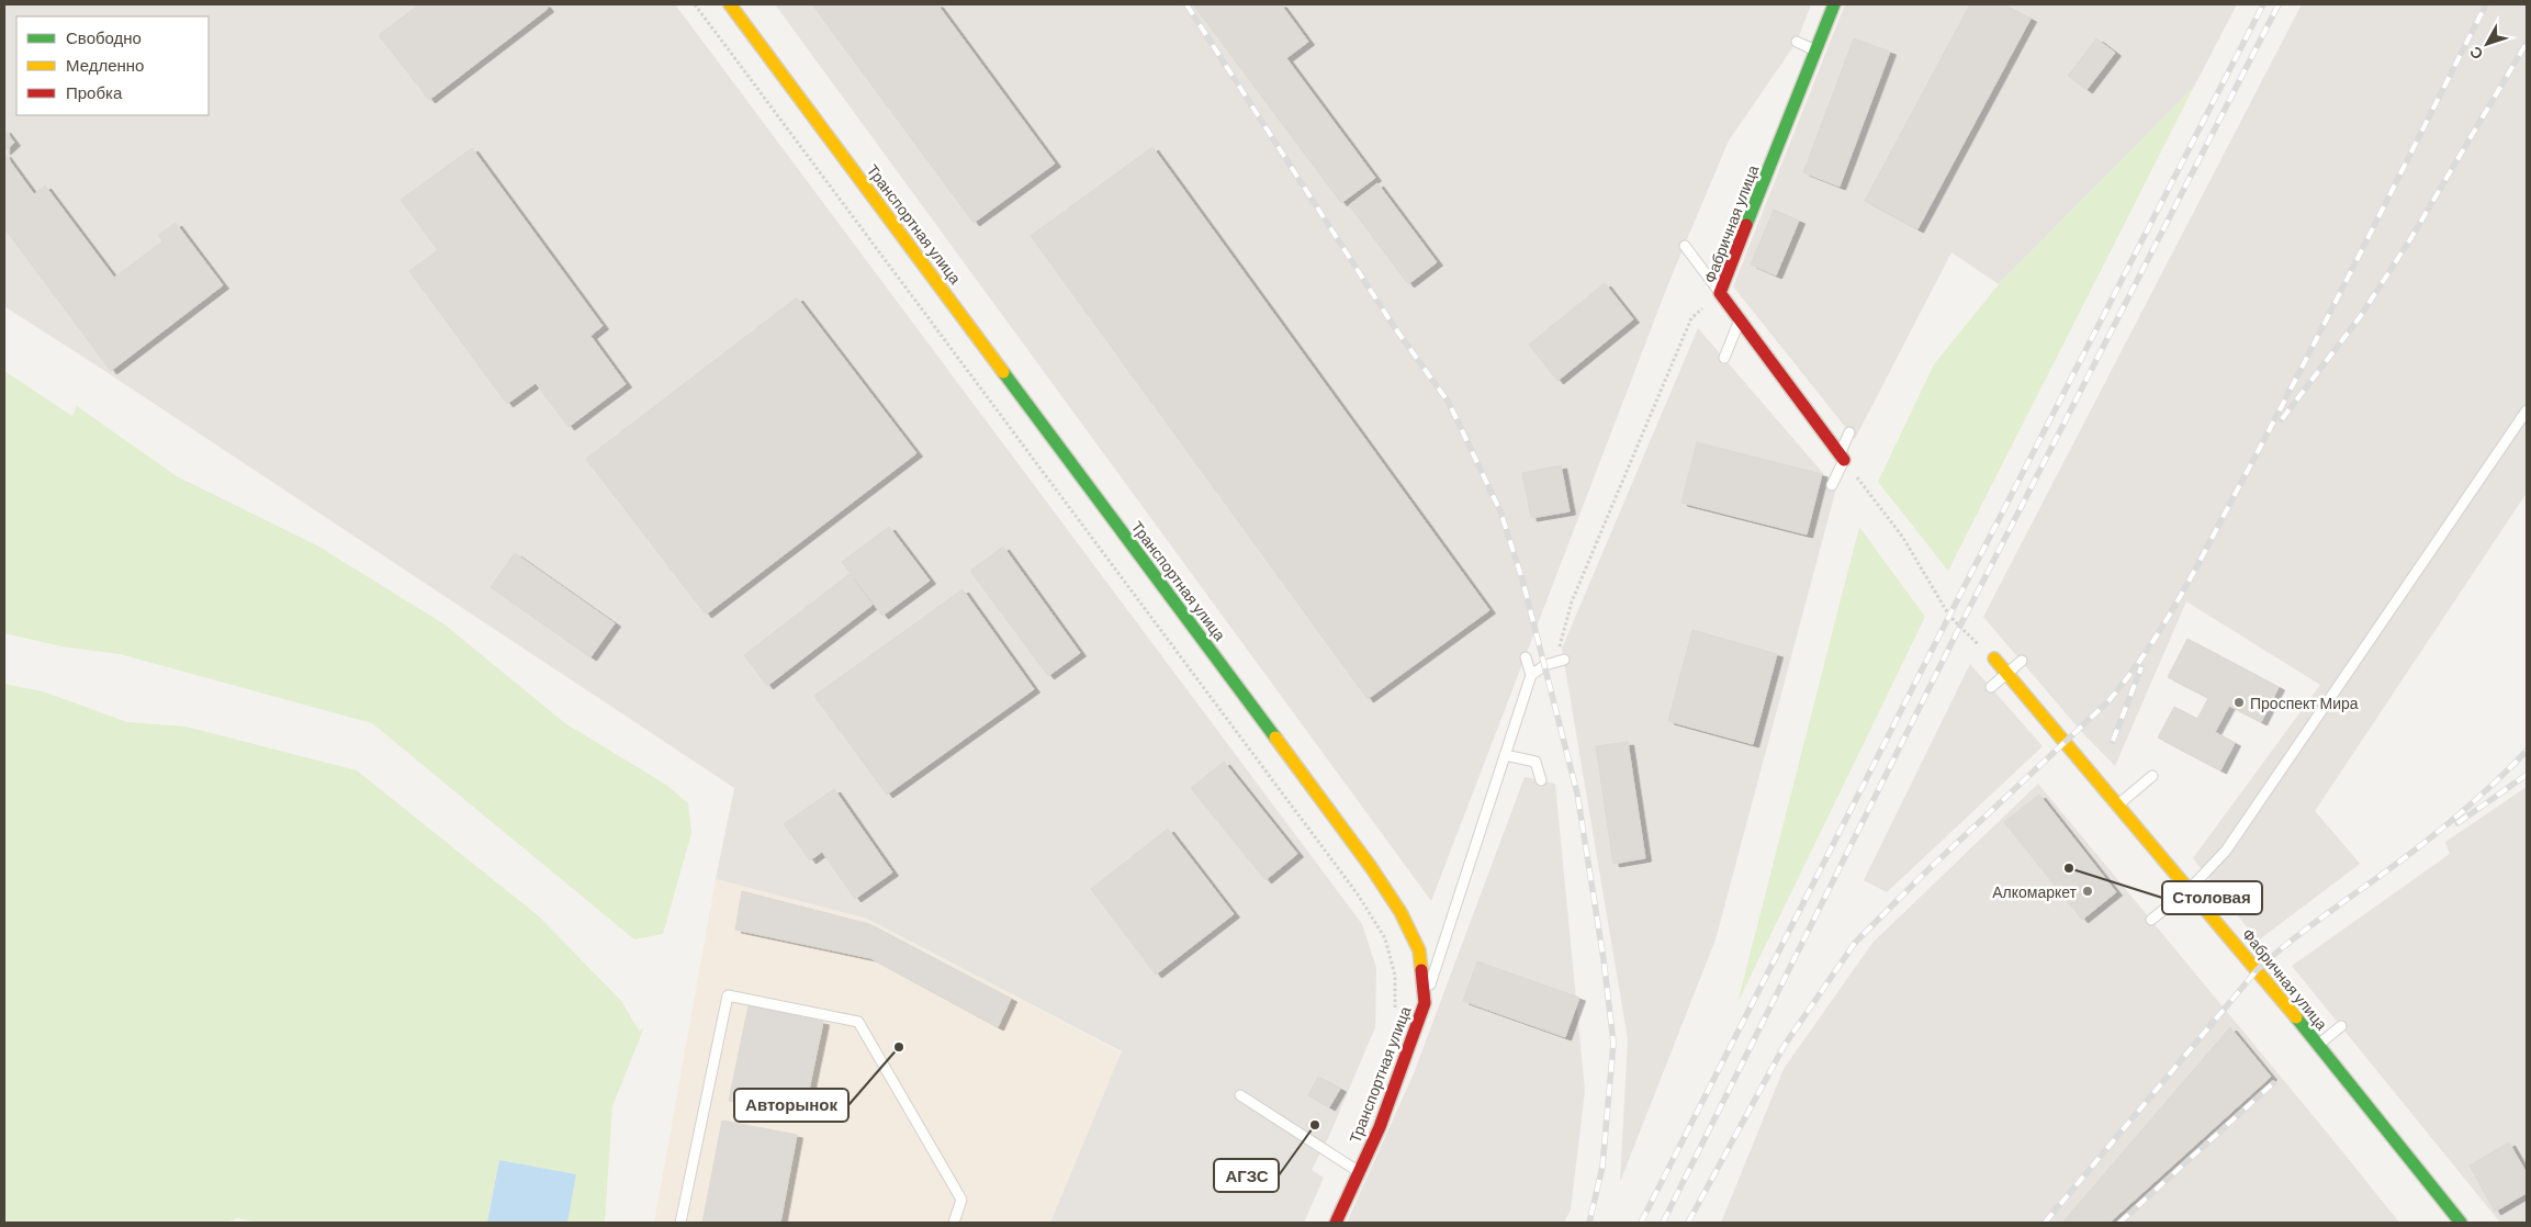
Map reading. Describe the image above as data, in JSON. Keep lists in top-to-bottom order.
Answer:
{
  "streets": {
    "street": ["Транспортная улица", "Фабричная улица"]
  },
  "places": [
    "Проспект Мира",
    "Столовая",
    "Алкомаркет",
    "Авторынок",
    "АГЗС"
  ],
  "legend": ["Свободно", "Медленно", "Пробка"],
  "north": "bottom left"
}
